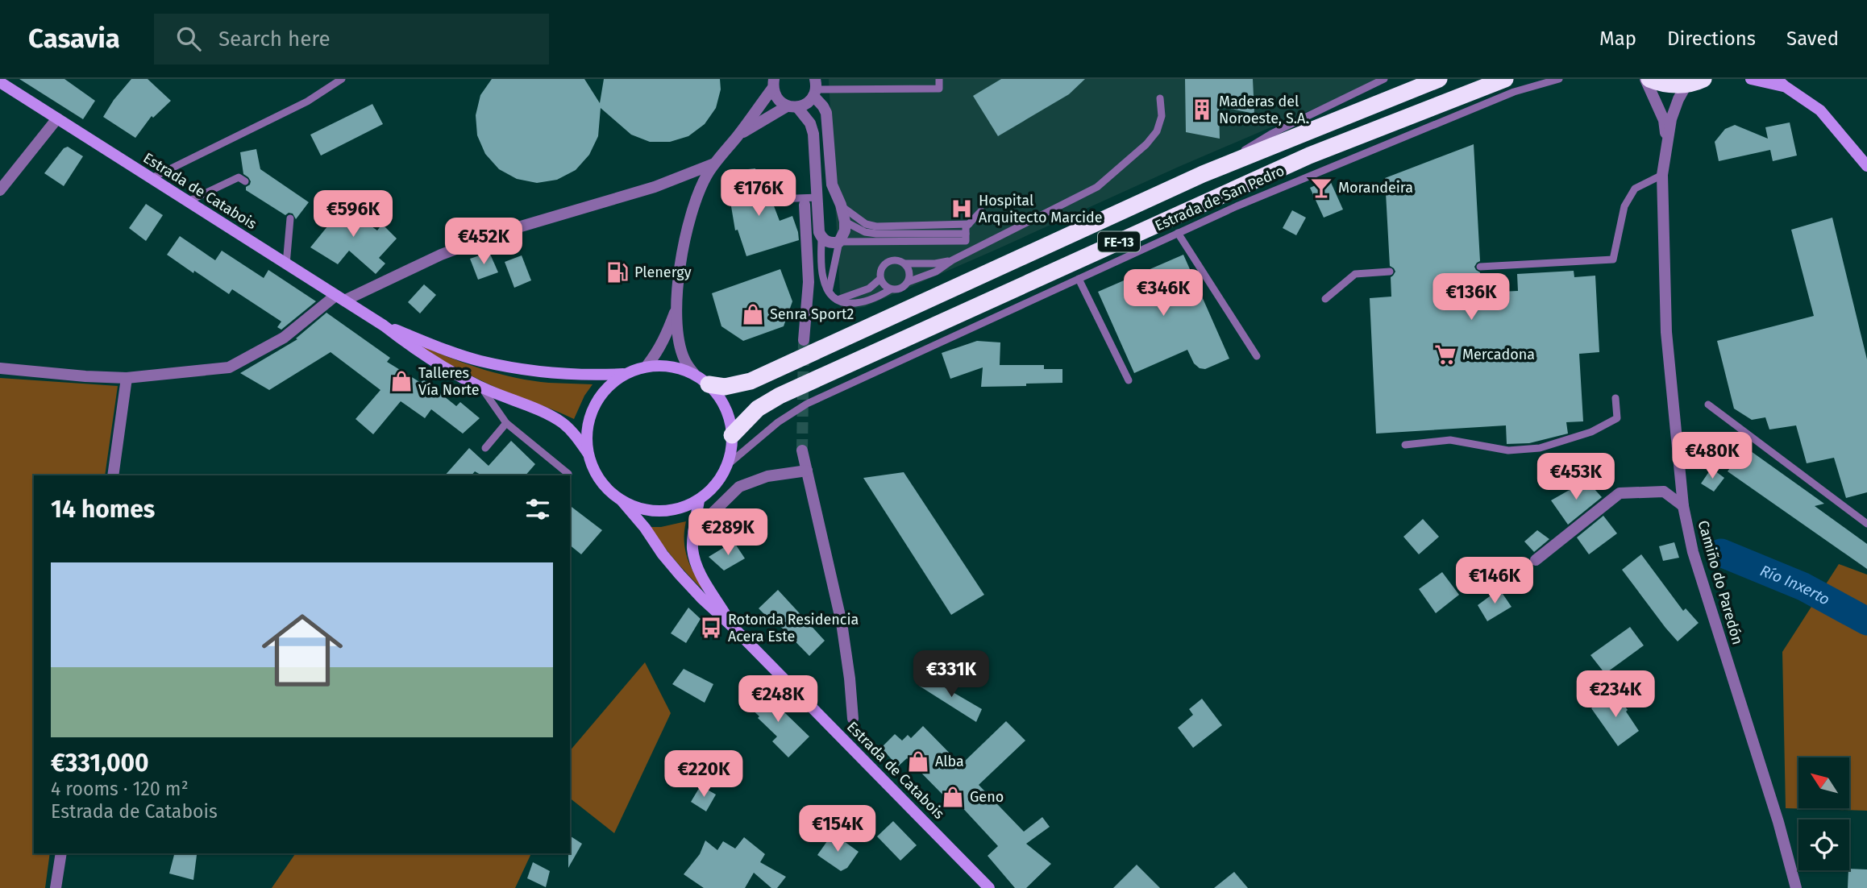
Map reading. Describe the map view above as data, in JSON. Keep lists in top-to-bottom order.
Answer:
{
  "streets": {
    "highway": ["FE-13"],
    "main road": ["Estrada de Catabois"],
    "street": ["Camiño do Paredón"],
    "lane": ["Estrada de San Pedro"]
  },
  "crossings": [
    ["Estrada de Catabois", "Estrada de San Pedro"],
    ["Estrada de Catabois", "FE-13"],
    ["Estrada de San Pedro", "FE-13"]
  ],
  "water": ["Río Inxerto"],
  "places": {
    "building": ["Maderas del Noroeste, S.A."],
    "bar": ["Morandeira"],
    "hospital": ["Hospital Arquitecto Marcide"],
    "fuel station": ["Plenergy"],
    "shop": [
      "Senra Sport2",
      "Talleres Vía Norte",
      "Alba",
      "Geno"
    ],
    "supermarket": ["Mercadona"],
    "bus stop": ["Rotonda Residencia Acera Este"]
  },
  "north": "top left",
  "page": {
    "header": "Casavia",
    "search": "Search here",
    "nav": ["Map", "Directions", "Saved"],
    "price": [
      "€176K",
      "€596K",
      "€452K",
      "€346K",
      "€136K",
      "€480K",
      "€453K",
      "€289K",
      "€146K",
      "€331K",
      "€234K",
      "€248K",
      "€220K",
      "€154K"
    ],
    "heading": "14 homes",
    "list": [
      {
        "name": "€331,000",
        "note": "4 rooms · 120 m² · Estrada de Catabois"
      }
    ]
  }
}
